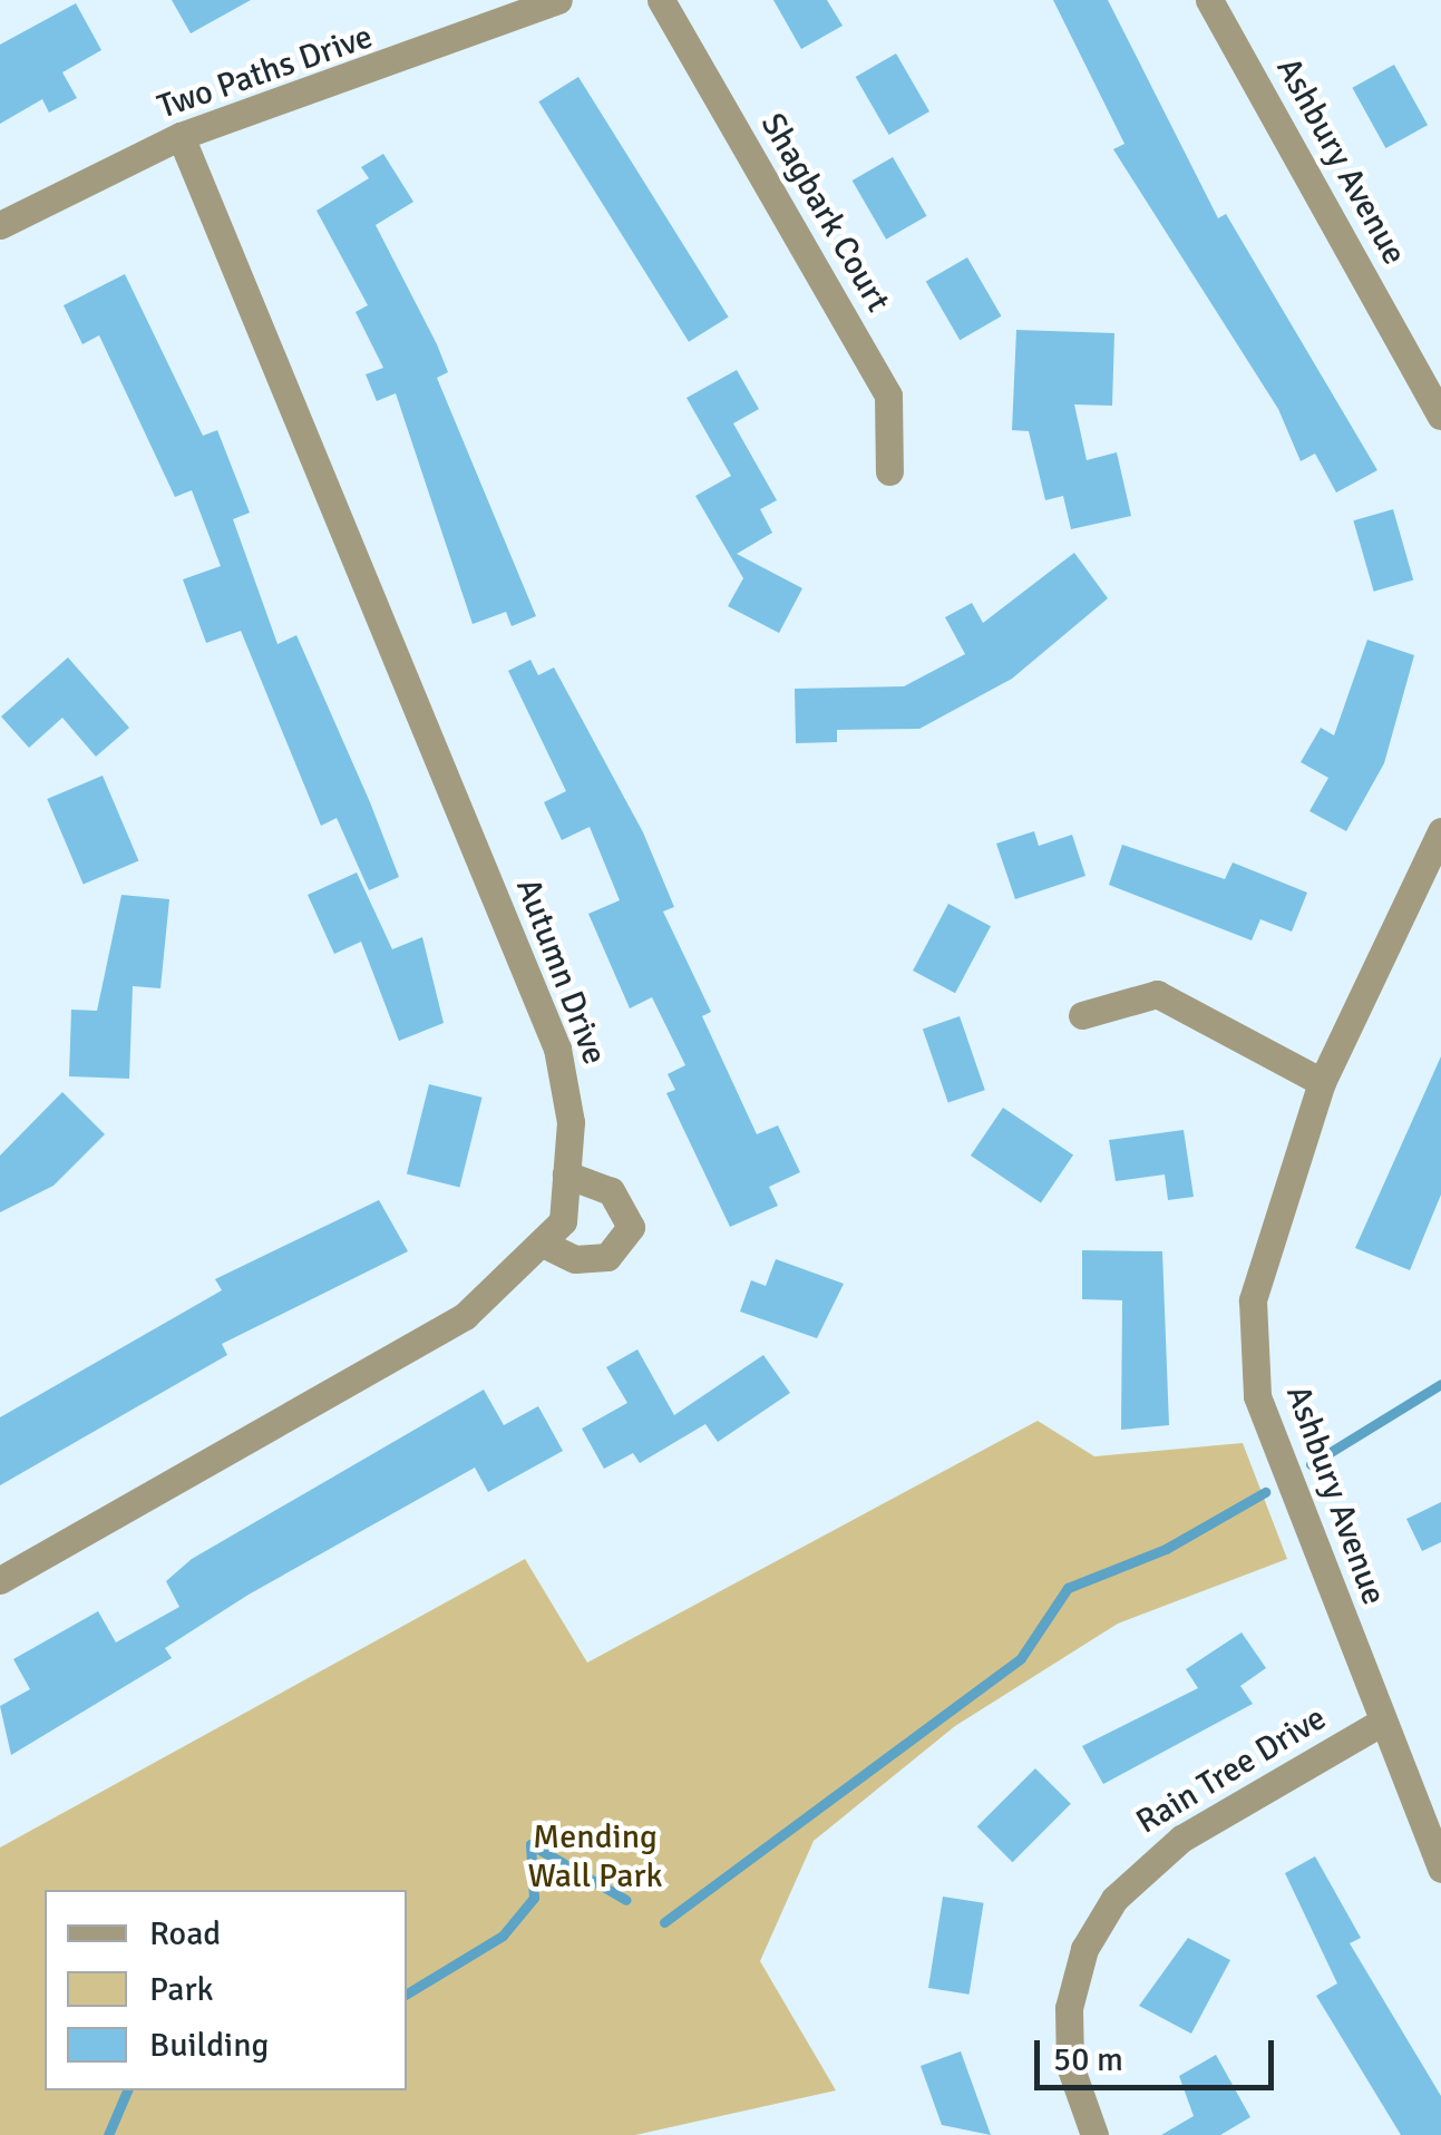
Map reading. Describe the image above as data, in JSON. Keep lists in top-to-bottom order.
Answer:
{
  "streets": {
    "street": [
      "Two Paths Drive",
      "Ashbury Avenue",
      "Shagbark Court",
      "Autumn Drive",
      "Rain Tree Drive"
    ]
  },
  "crossings": [
    ["Two Paths Drive", "Autumn Drive"],
    ["Ashbury Avenue", "Rain Tree Drive"]
  ],
  "parks": ["Mending Wall Park"],
  "legend": ["Road", "Park", "Building"],
  "scale_bar": "50 m"
}
